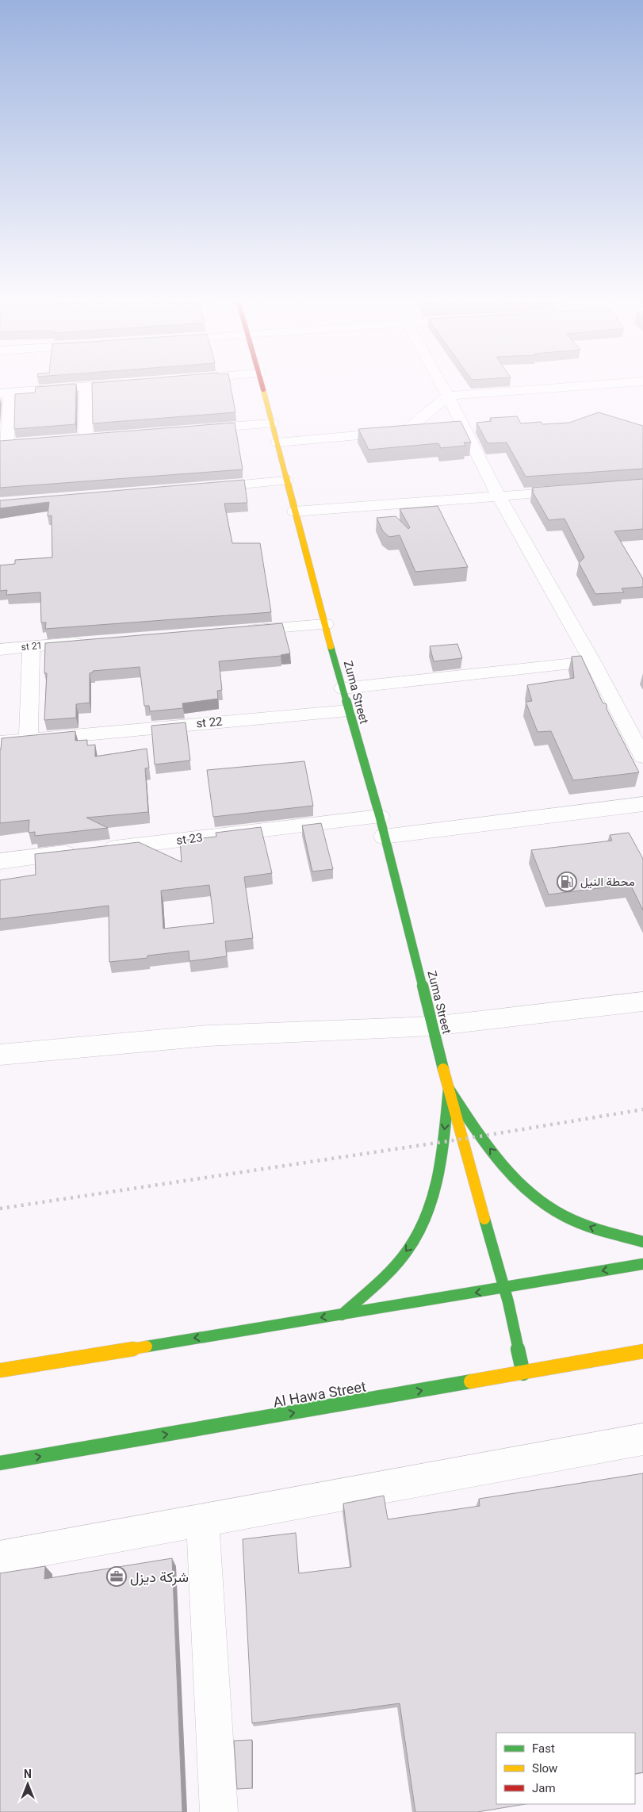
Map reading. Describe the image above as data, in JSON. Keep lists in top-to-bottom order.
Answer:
{
  "streets": {
    "main road": ["Zuma Street", "Al Hawa Street"],
    "street": ["st 21", "st 22", "st 23"]
  },
  "crossings": [
    ["Zuma Street", "st 22"],
    ["Zuma Street", "st 23"],
    ["Zuma Street", "Al Hawa Street"]
  ],
  "one_way": ["Al Hawa Street"],
  "places": {
    "fuel station": ["محطة النيل"],
    "office": ["شركة ديزل"]
  },
  "legend": ["Fast", "Slow", "Jam"],
  "north": "top"
}
